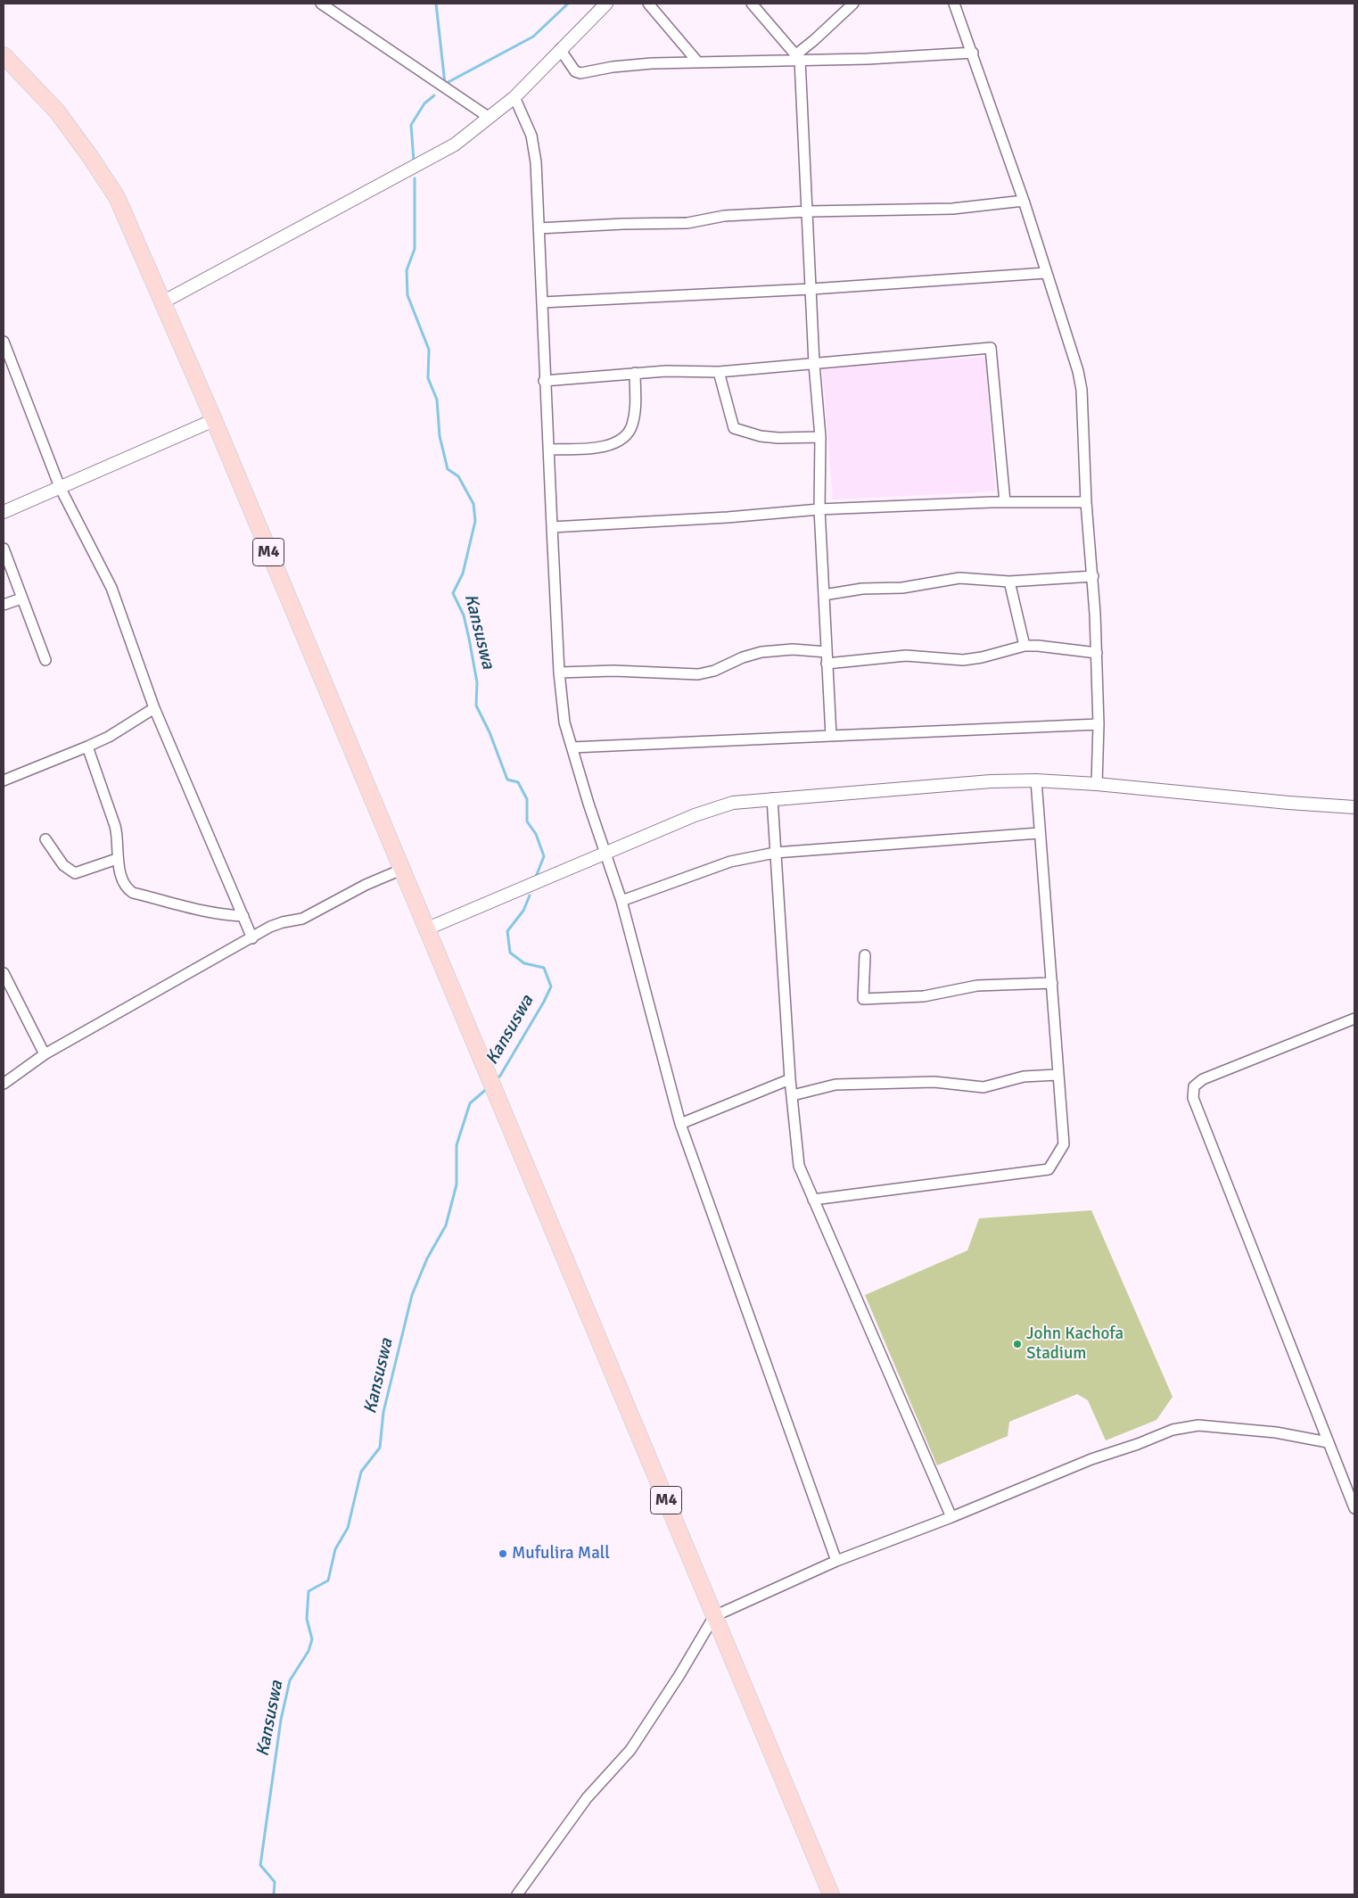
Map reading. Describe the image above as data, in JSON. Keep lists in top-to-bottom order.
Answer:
{
  "streets": {
    "main road": ["M4"]
  },
  "water": ["Kansuswa"],
  "places": ["John Kachofa Stadium", "Mufulira Mall"]
}
